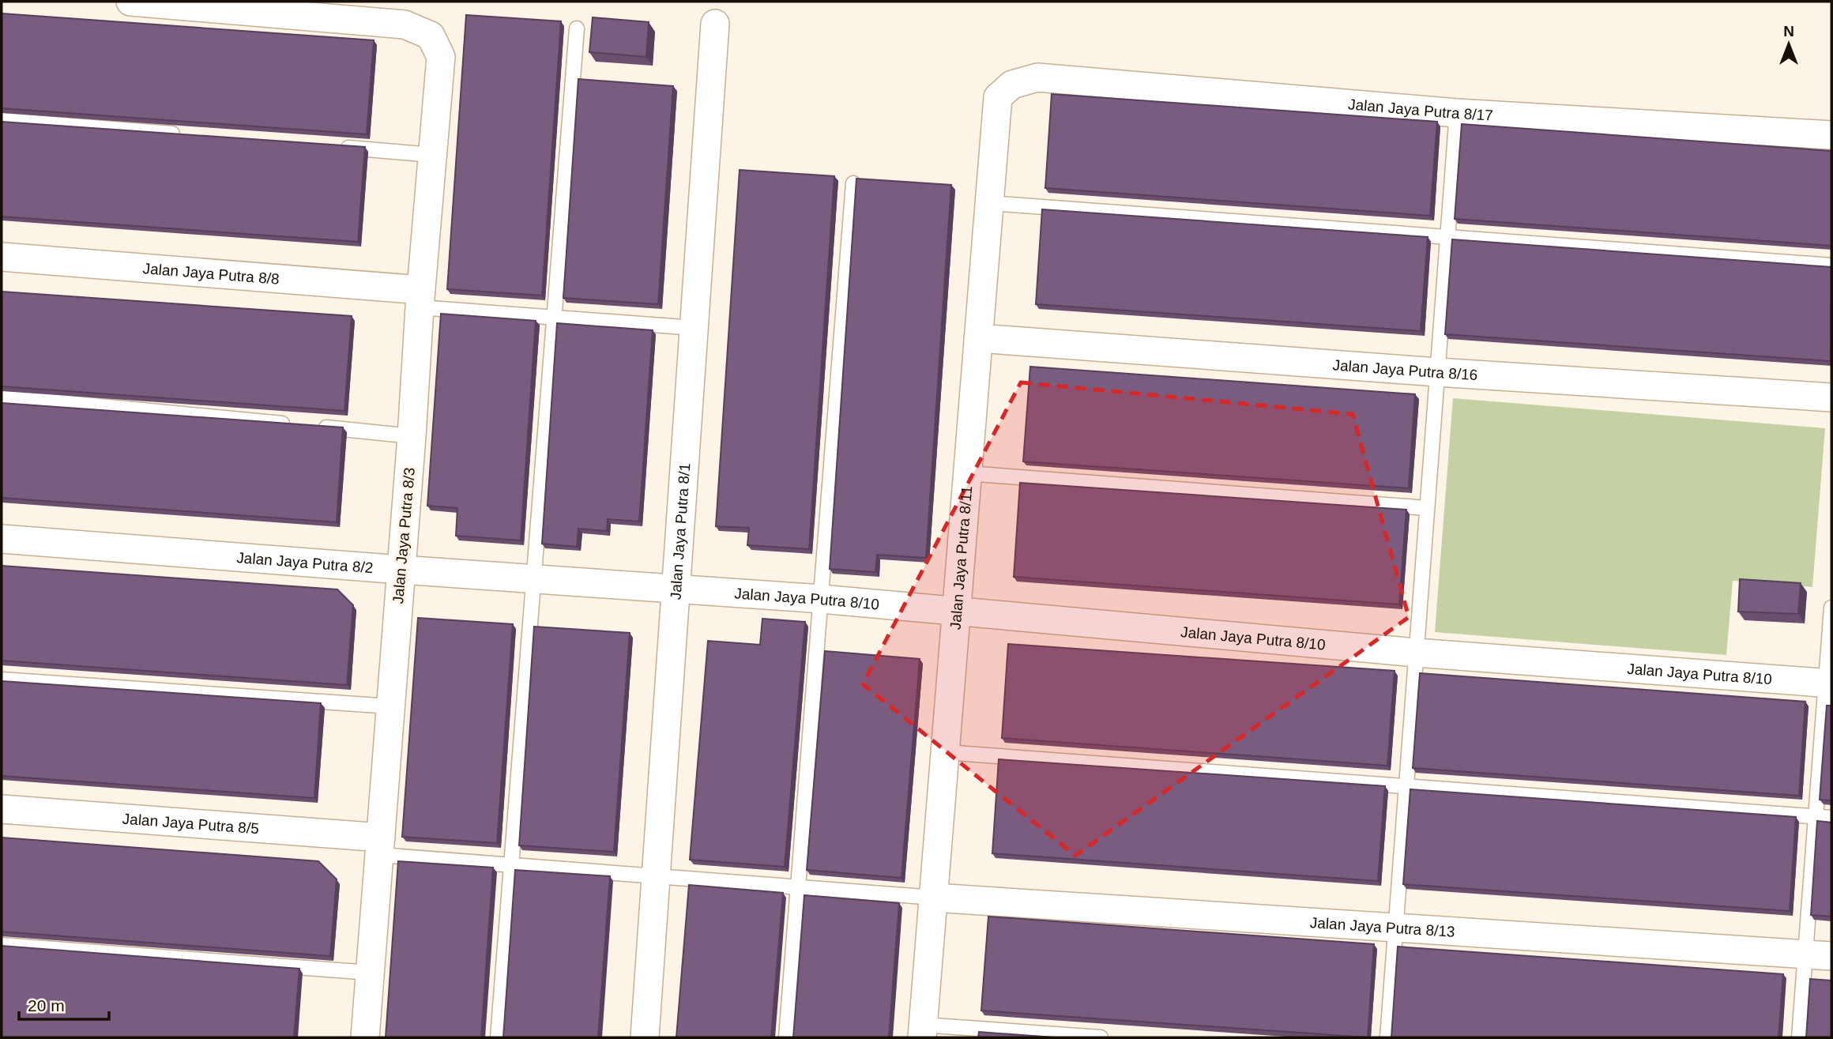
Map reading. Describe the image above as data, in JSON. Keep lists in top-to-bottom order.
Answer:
{
  "streets": {
    "street": [
      "Jalan Jaya Putra 8/17",
      "Jalan Jaya Putra 8/8",
      "Jalan Jaya Putra 8/16",
      "Jalan Jaya Putra 8/1",
      "Jalan Jaya Putra 8/3",
      "Jalan Jaya Putra 8/11",
      "Jalan Jaya Putra 8/2",
      "Jalan Jaya Putra 8/10",
      "Jalan Jaya Putra 8/5",
      "Jalan Jaya Putra 8/13"
    ]
  },
  "crossings": [
    ["Jalan Jaya Putra 8/17", "Jalan Jaya Putra 8/11"],
    ["Jalan Jaya Putra 8/8", "Jalan Jaya Putra 8/3"],
    ["Jalan Jaya Putra 8/16", "Jalan Jaya Putra 8/11"],
    ["Jalan Jaya Putra 8/1", "Jalan Jaya Putra 8/2"],
    ["Jalan Jaya Putra 8/1", "Jalan Jaya Putra 8/10"],
    ["Jalan Jaya Putra 8/3", "Jalan Jaya Putra 8/2"],
    ["Jalan Jaya Putra 8/3", "Jalan Jaya Putra 8/5"],
    ["Jalan Jaya Putra 8/11", "Jalan Jaya Putra 8/10"],
    ["Jalan Jaya Putra 8/11", "Jalan Jaya Putra 8/13"],
    ["Jalan Jaya Putra 8/2", "Jalan Jaya Putra 8/10"]
  ],
  "scale_bar": "20 m",
  "north": "top"
}
